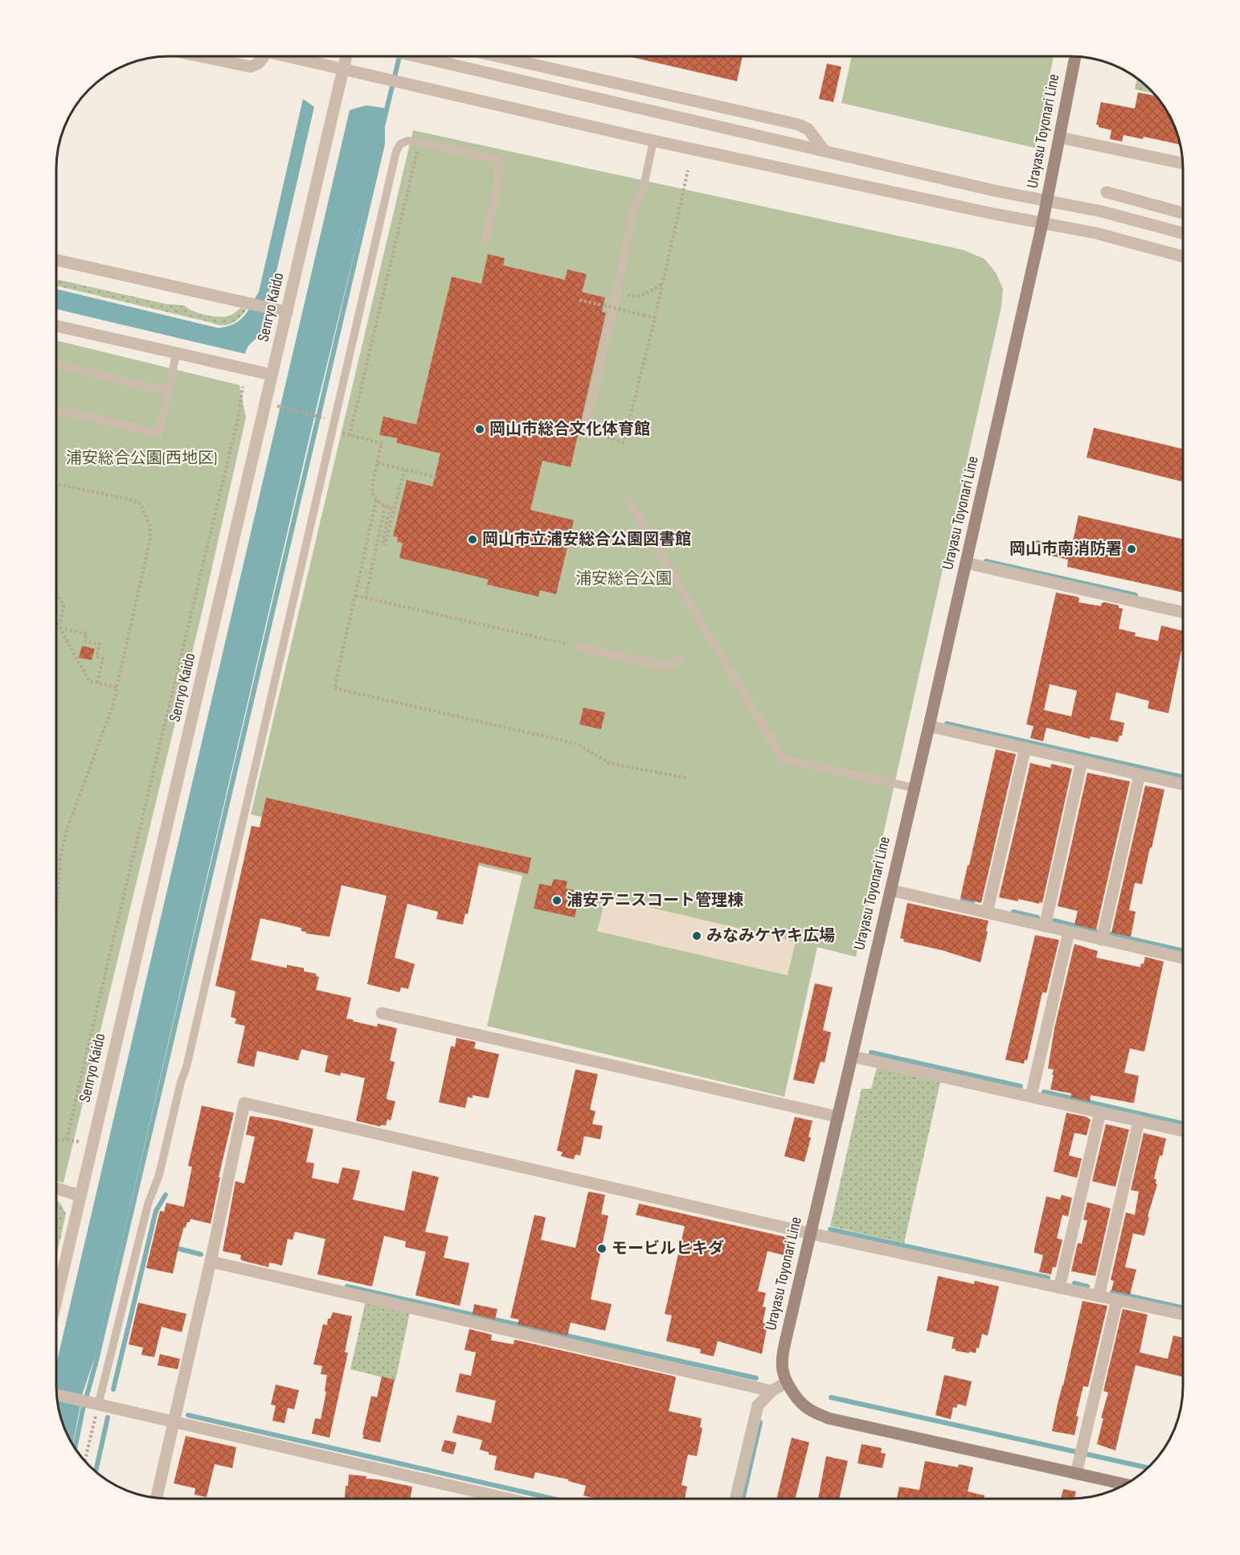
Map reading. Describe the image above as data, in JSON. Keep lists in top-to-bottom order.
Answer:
{
  "streets": {
    "main road": ["Urayasu Toyonari Line"],
    "street": ["Senryo Kaido"]
  },
  "parks": ["浦安総合公園(西地区)", "浦安総合公園"],
  "places": [
    "岡山市総合文化体育館",
    "岡山市立浦安総合公園図書館",
    "岡山市南消防署",
    "浦安テニスコート管理棟",
    "みなみケヤキ広場",
    "モービルヒキダ"
  ]
}
